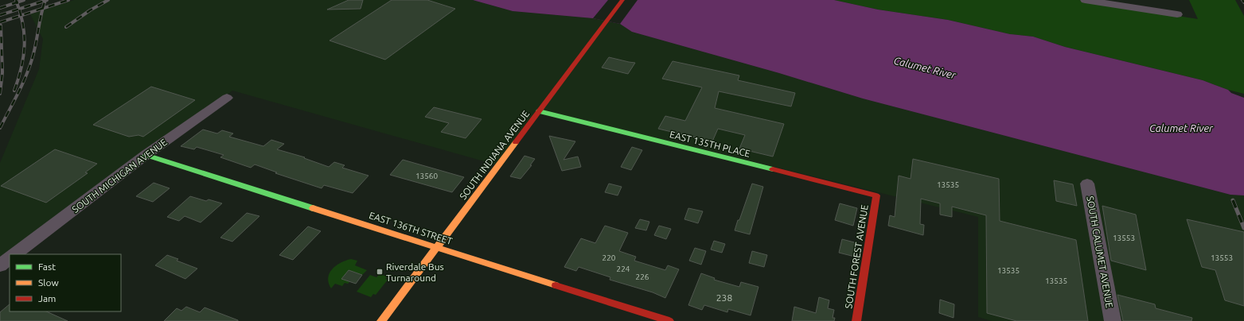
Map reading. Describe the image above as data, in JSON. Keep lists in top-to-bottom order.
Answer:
{
  "streets": {
    "street": [
      "EAST 135TH PLACE",
      "SOUTH INDIANA AVENUE",
      "SOUTH MICHIGAN AVENUE",
      "EAST 136TH STREET",
      "SOUTH CALUMET AVENUE",
      "SOUTH FOREST AVENUE"
    ]
  },
  "crossings": [
    ["EAST 135TH PLACE", "SOUTH INDIANA AVENUE"],
    ["EAST 135TH PLACE", "SOUTH FOREST AVENUE"],
    ["SOUTH INDIANA AVENUE", "EAST 136TH STREET"],
    ["SOUTH MICHIGAN AVENUE", "EAST 136TH STREET"]
  ],
  "water": ["Calumet River"],
  "places": {
    "transit": ["Riverdale Bus Turnaround"]
  },
  "house_numbers": [
    "13560",
    "13535",
    "13553",
    "220",
    "13553",
    "224",
    "13535",
    "226",
    "13535",
    "238"
  ],
  "legend": ["Fast", "Slow", "Jam"]
}
